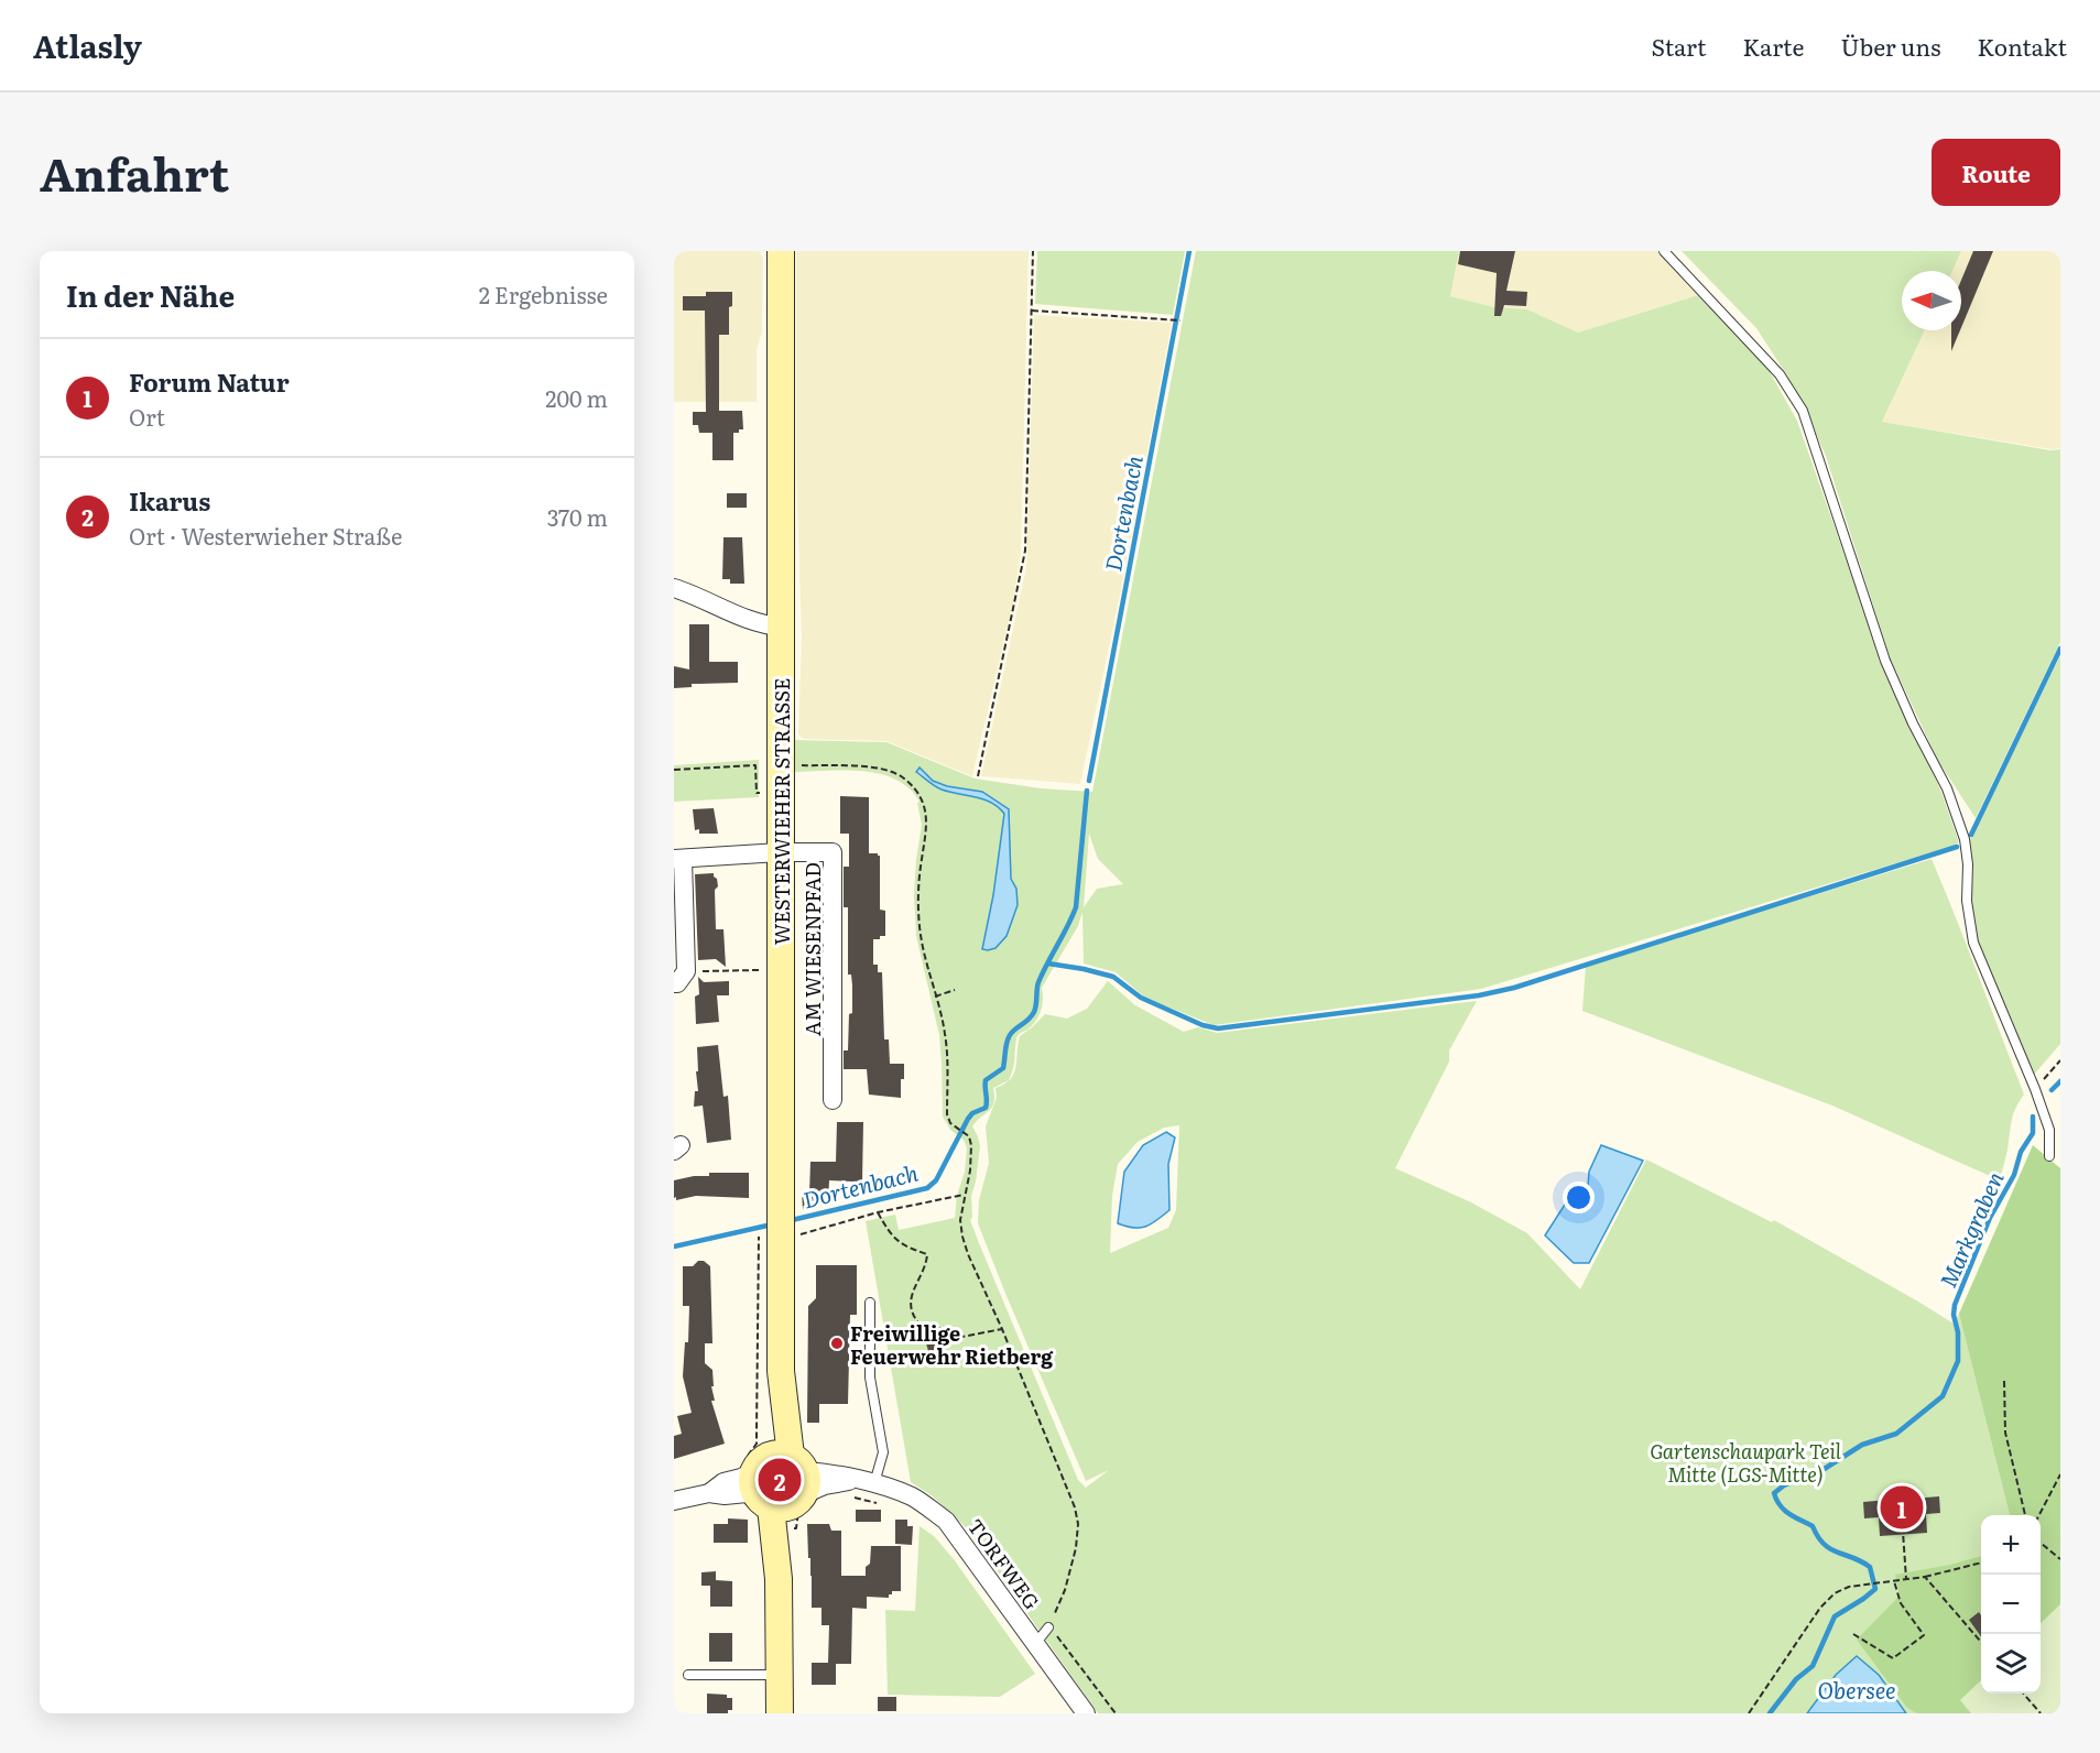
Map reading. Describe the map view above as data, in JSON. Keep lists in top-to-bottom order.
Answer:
{
  "streets": {
    "main road": ["WESTERWIEHER STRASSE"],
    "street": ["AM WIESENPFAD", "TORFWEG"]
  },
  "crossings": [
    ["WESTERWIEHER STRASSE", "AM WIESENPFAD"],
    ["WESTERWIEHER STRASSE", "TORFWEG"]
  ],
  "water": ["Dortenbach", "Markgraben", "Obersee"],
  "parks": ["Gartenschaupark Teil Mitte (LGS-Mitte)"],
  "places": ["Freiwillige Feuerwehr Rietberg"],
  "north": "left",
  "page": {
    "header": "Atlasly",
    "nav": [
      "Start",
      "Karte",
      "Über uns",
      "Kontakt"
    ],
    "title": "Anfahrt",
    "buttons": "Route",
    "heading": ["In der Nähe", "2 Ergebnisse"],
    "list": [
      {
        "mark": "1",
        "name": "Forum Natur",
        "note": "Ort",
        "value": "200 m"
      },
      {
        "mark": "2",
        "name": "Ikarus",
        "note": "Ort · Westerwieher Straße",
        "value": "370 m"
      }
    ],
    "pins": ["2", "1"],
    "map_buttons": ["+", "−"]
  }
}
